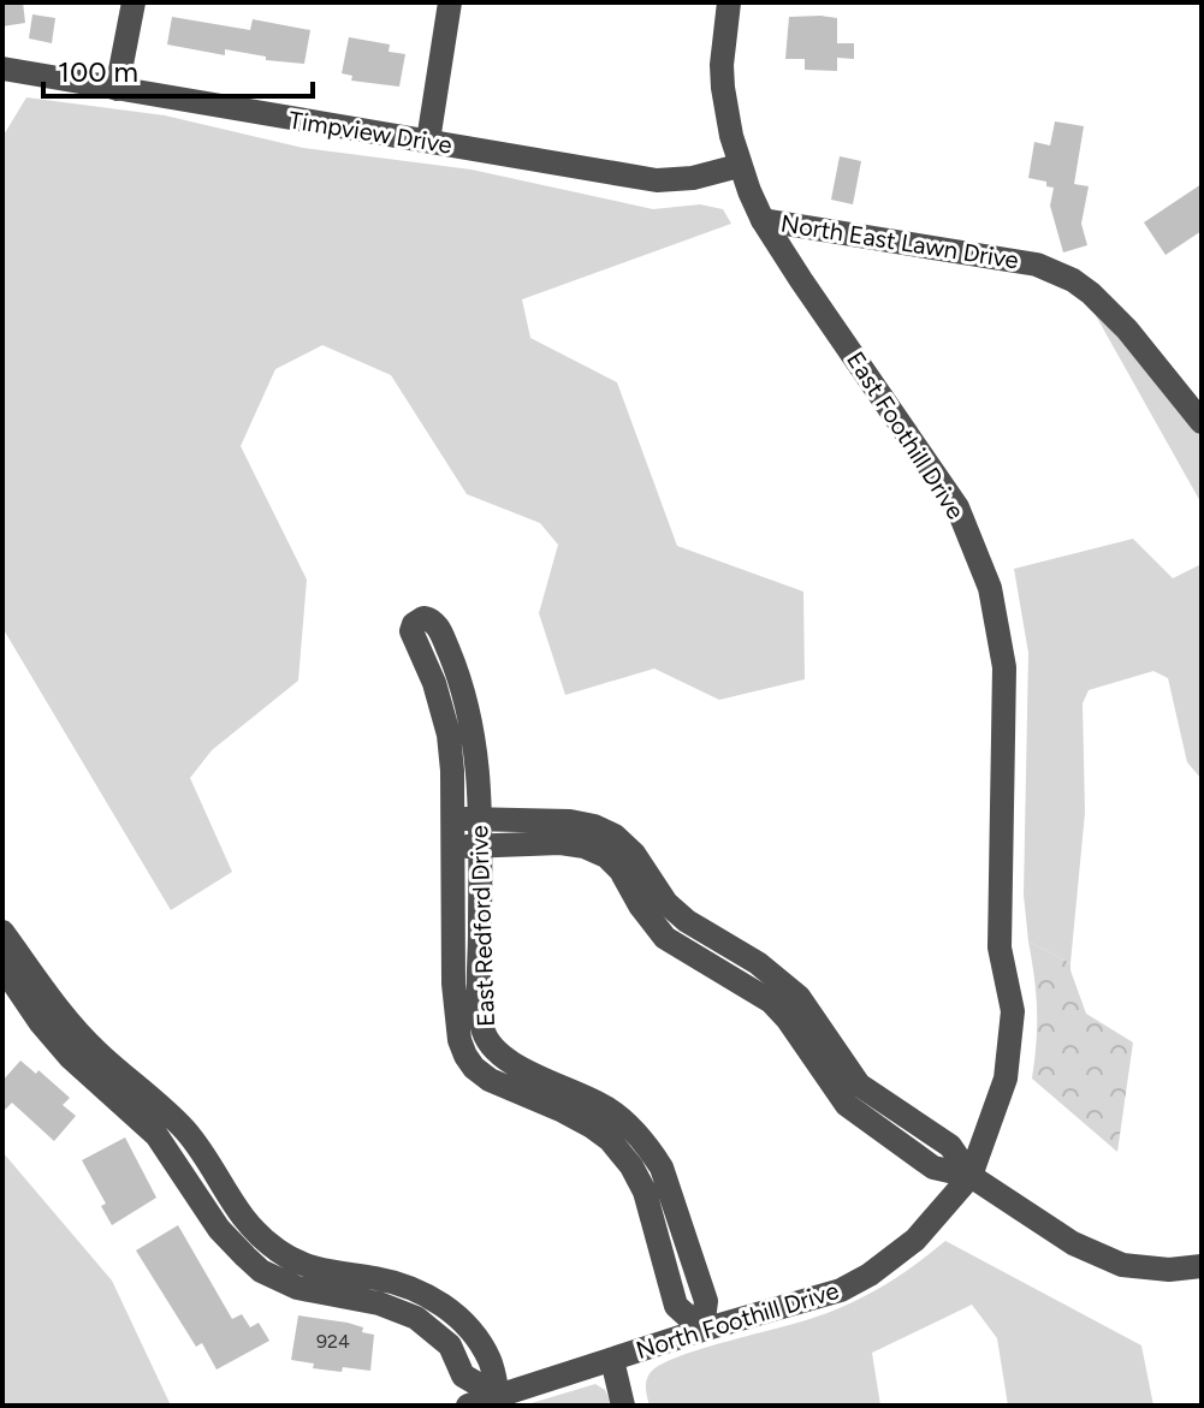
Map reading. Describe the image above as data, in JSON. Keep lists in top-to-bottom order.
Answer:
{
  "streets": {
    "street": [
      "Timpview Drive",
      "North East Lawn Drive",
      "East Foothill Drive",
      "East Redford Drive",
      "North Foothill Drive"
    ]
  },
  "crossings": [
    ["Timpview Drive", "East Foothill Drive"],
    ["North East Lawn Drive", "East Foothill Drive"],
    ["East Foothill Drive", "North Foothill Drive"],
    ["East Redford Drive", "North Foothill Drive"]
  ],
  "house_numbers": ["924"],
  "scale_bar": "100 m"
}
